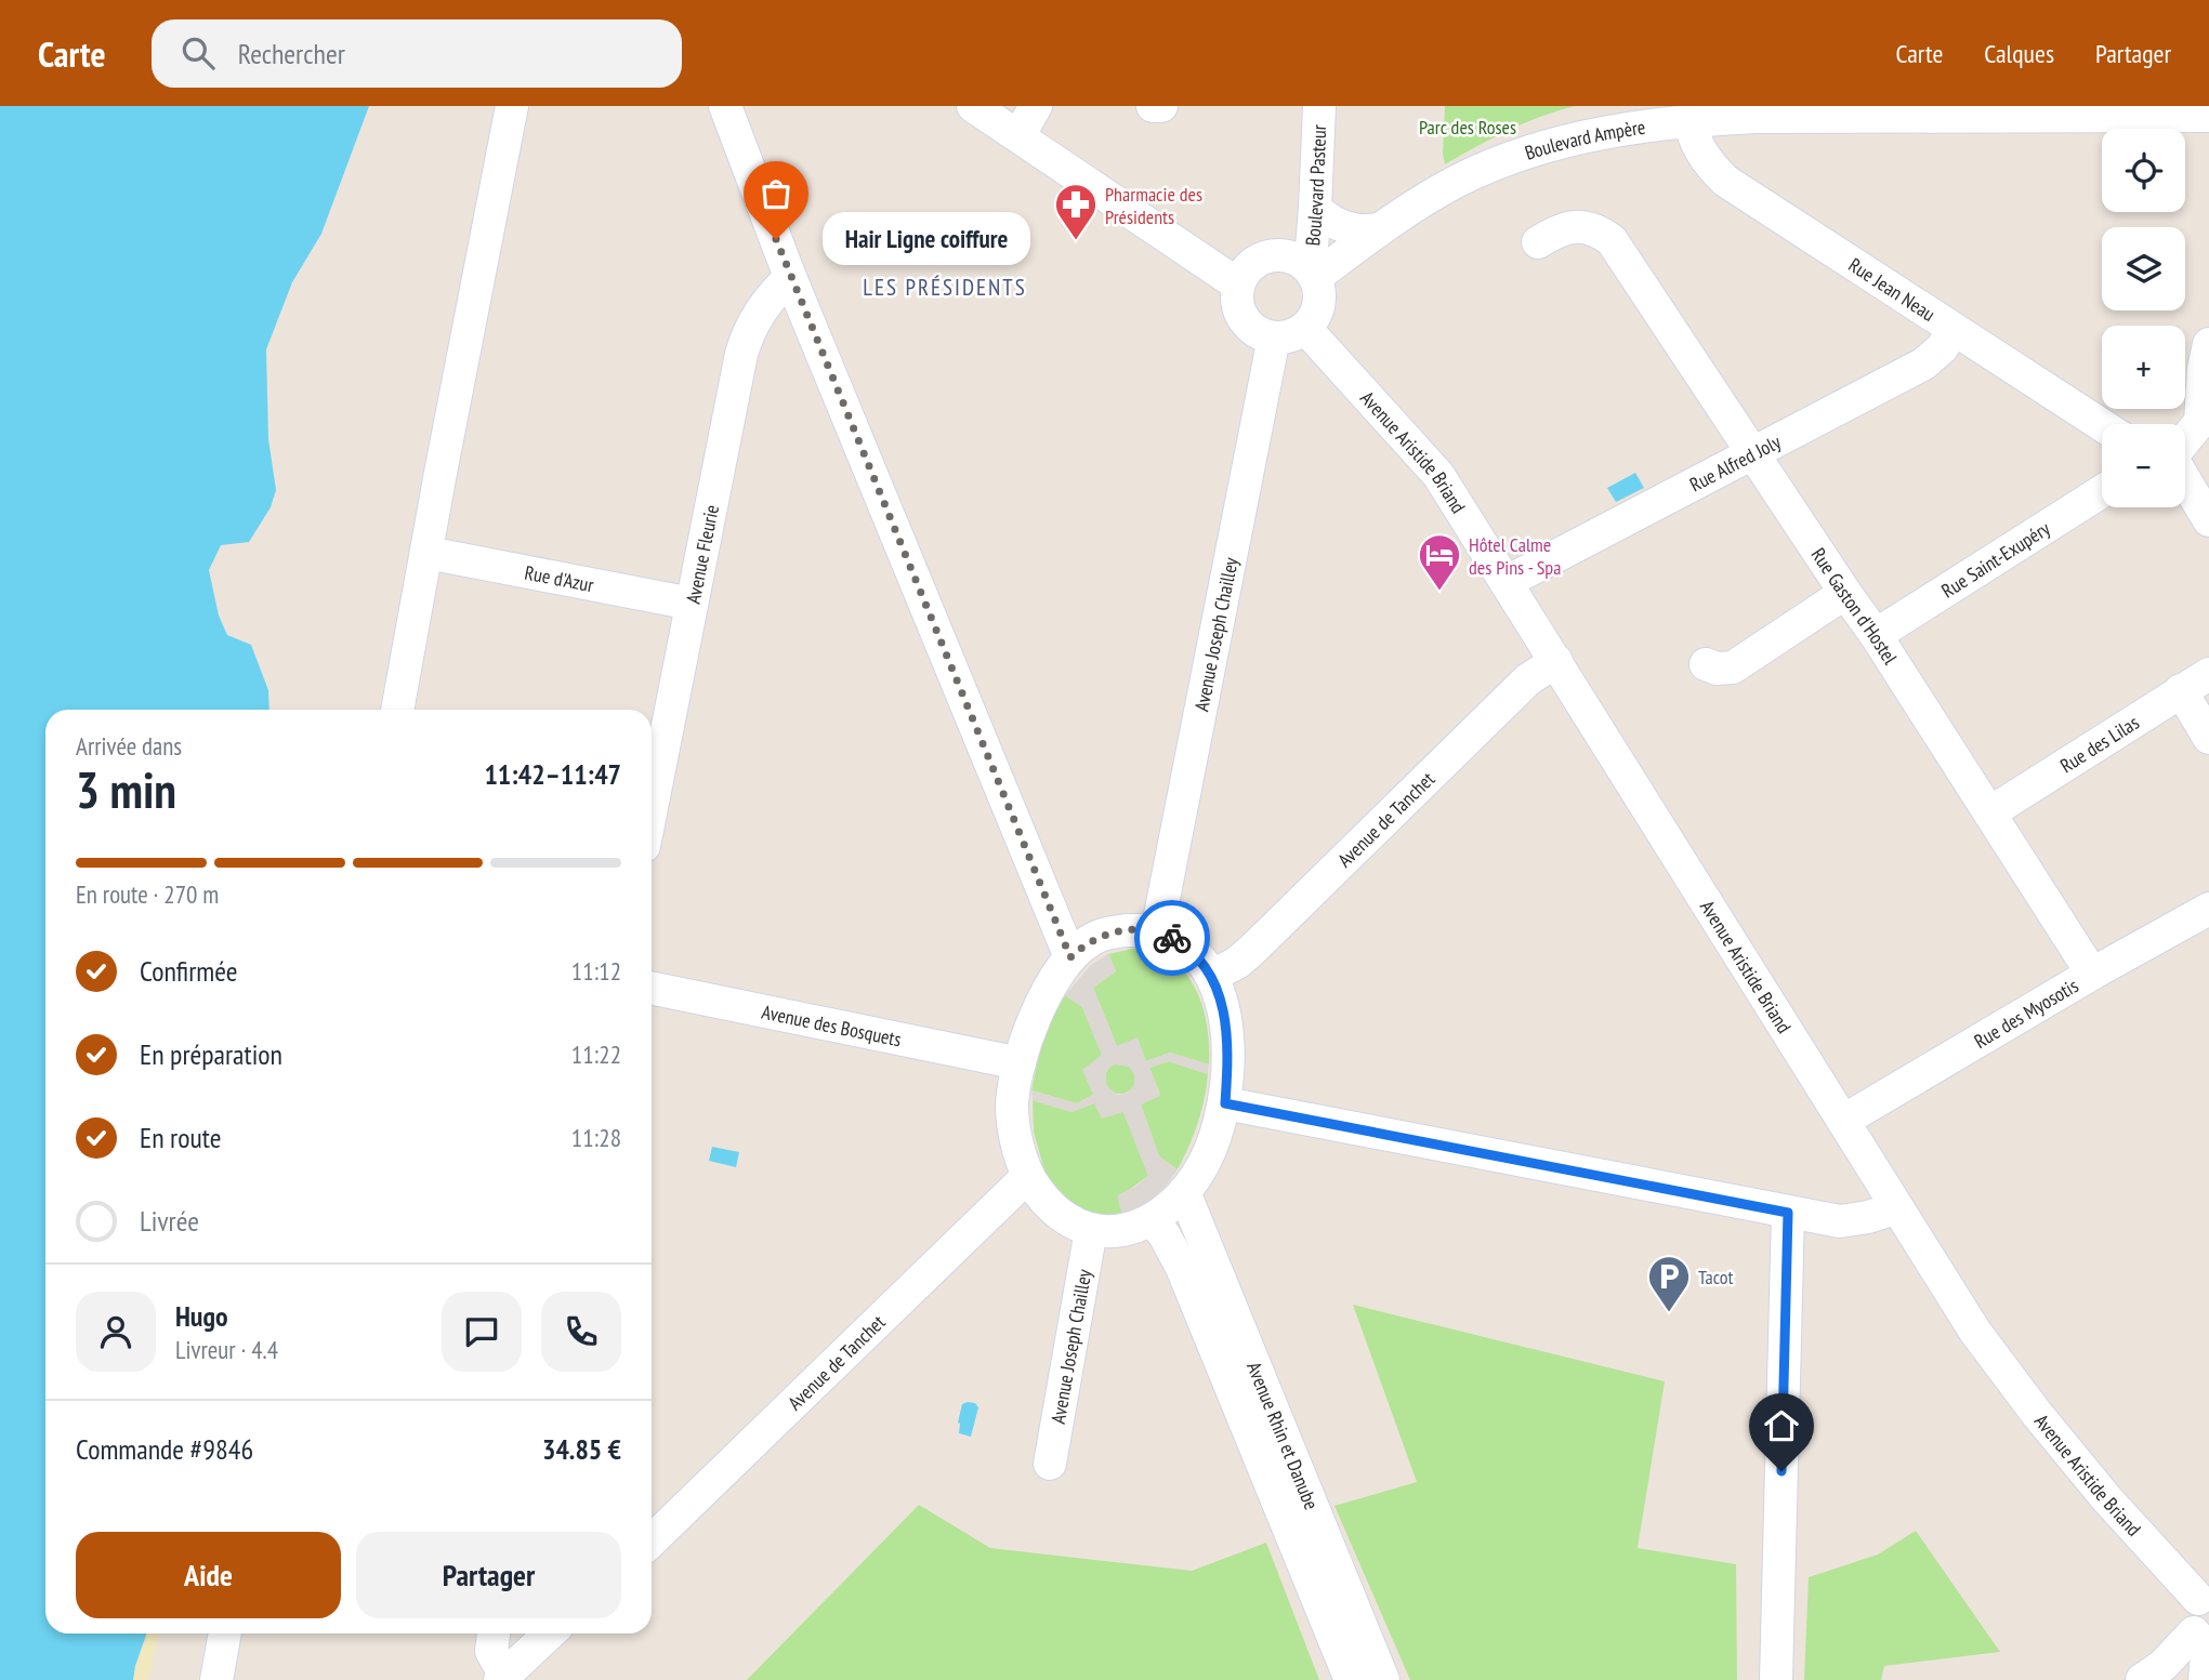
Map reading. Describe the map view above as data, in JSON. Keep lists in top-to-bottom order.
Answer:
{
  "streets": {
    "street": [
      "Boulevard Ampère",
      "Boulevard Pasteur",
      "Rue Jean Neau",
      "Avenue Aristide Briand",
      "Rue Alfred Joly",
      "Avenue Fleurie",
      "Rue Saint-Exupéry",
      "Rue d'Azur",
      "Rue Gaston d'Hostel",
      "Avenue Joseph Chailley",
      "Rue des Lilas",
      "Avenue de Tanchet",
      "Rue des Myosotis",
      "Avenue des Bosquets",
      "Avenue Rhin et Danube"
    ]
  },
  "crossings": [
    ["Boulevard Ampère", "Boulevard Pasteur"],
    ["Boulevard Ampère", "Rue Jean Neau"],
    ["Boulevard Ampère", "Avenue Aristide Briand"],
    ["Boulevard Ampère", "Avenue Joseph Chailley"],
    ["Boulevard Pasteur", "Avenue Aristide Briand"],
    ["Boulevard Pasteur", "Avenue Joseph Chailley"],
    ["Rue Jean Neau", "Rue Alfred Joly"],
    ["Avenue Aristide Briand", "Rue Alfred Joly"],
    ["Avenue Aristide Briand", "Avenue Joseph Chailley"],
    ["Avenue Aristide Briand", "Avenue de Tanchet"],
    ["Avenue Aristide Briand", "Rue des Myosotis"],
    ["Rue Alfred Joly", "Rue Gaston d'Hostel"],
    ["Avenue Fleurie", "Rue d'Azur"],
    ["Rue Saint-Exupéry", "Rue Gaston d'Hostel"],
    ["Rue Gaston d'Hostel", "Rue des Lilas"],
    ["Rue Gaston d'Hostel", "Rue des Myosotis"],
    ["Avenue Joseph Chailley", "Avenue de Tanchet"],
    ["Avenue Joseph Chailley", "Avenue des Bosquets"],
    ["Avenue Joseph Chailley", "Avenue Rhin et Danube"],
    ["Avenue de Tanchet", "Avenue des Bosquets"],
    ["Avenue de Tanchet", "Avenue Rhin et Danube"],
    ["Avenue des Bosquets", "Avenue Rhin et Danube"]
  ],
  "districts": ["LES PRÉSIDENTS"],
  "parks": ["Parc des Roses"],
  "places": {
    "other": ["Hair Ligne coiffure"],
    "pharmacy": ["Pharmacie des Présidents"],
    "hotel": ["Hôtel Calme des Pins - Spa"],
    "parking": ["Tacot"]
  },
  "page": {
    "header": "Carte",
    "search": "Rechercher",
    "nav": ["Carte", "Calques", "Partager"],
    "map_buttons": ["+", "−"],
    "bubble": "Hair Ligne coiffure",
    "heading": ["3 min", "Arrivée dans", "11:42–11:47"],
    "panel": [
      "Hugo",
      "Livreur · 4.4",
      "Commande #9846",
      "34.85 €"
    ],
    "bar": "En route · 270 m",
    "list": [
      ["Confirmée", "11:12"],
      ["En préparation", "11:22"],
      ["En route", "11:28"],
      "Livrée"
    ],
    "buttons": ["Aide", "Partager"]
  }
}
